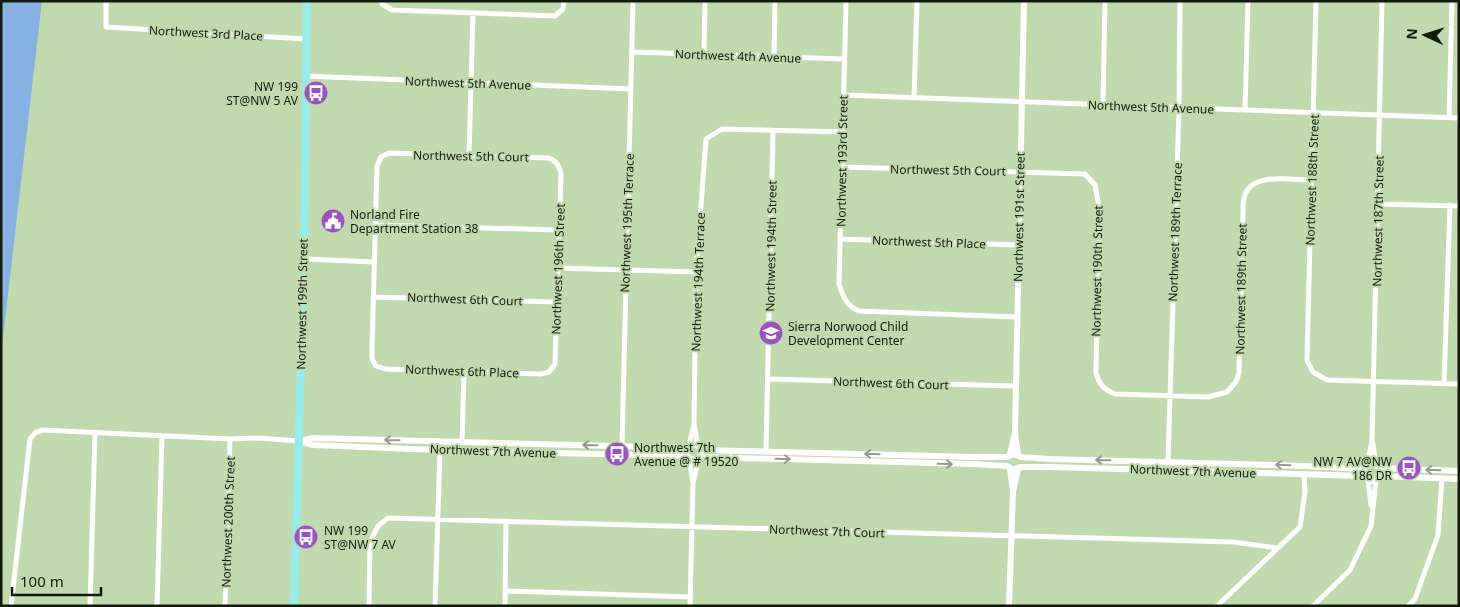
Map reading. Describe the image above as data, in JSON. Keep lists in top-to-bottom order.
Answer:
{
  "streets": {
    "main road": ["Northwest 199th Street"],
    "street": [
      "Northwest 3rd Place",
      "Northwest 4th Avenue",
      "Northwest 5th Avenue",
      "Northwest 5th Court",
      "Northwest 193rd Street",
      "Northwest 188th Street",
      "Northwest 191st Street",
      "Northwest 187th Street",
      "Northwest 195th Terrace",
      "Northwest 189th Terrace",
      "Northwest 5th Place",
      "Northwest 194th Street",
      "Northwest 196th Street",
      "Northwest 190th Street",
      "Northwest 194th Terrace",
      "Northwest 189th Street",
      "Northwest 6th Court",
      "Northwest 6th Place",
      "Northwest 7th Avenue",
      "Northwest 200th Street",
      "Northwest 7th Court"
    ]
  },
  "crossings": [
    ["Northwest 3rd Place", "Northwest 199th Street"],
    ["Northwest 4th Avenue", "Northwest 193rd Street"],
    ["Northwest 4th Avenue", "Northwest 195th Terrace"],
    ["Northwest 5th Avenue", "Northwest 193rd Street"],
    ["Northwest 5th Avenue", "Northwest 188th Street"],
    ["Northwest 5th Avenue", "Northwest 191st Street"],
    ["Northwest 5th Avenue", "Northwest 187th Street"],
    ["Northwest 5th Avenue", "Northwest 195th Terrace"],
    ["Northwest 5th Avenue", "Northwest 189th Terrace"],
    ["Northwest 5th Avenue", "Northwest 199th Street"],
    ["Northwest 5th Court", "Northwest 193rd Street"],
    ["Northwest 5th Court", "Northwest 191st Street"],
    ["Northwest 5th Court", "Northwest 196th Street"],
    ["Northwest 5th Court", "Northwest 190th Street"],
    ["Northwest 193rd Street", "Northwest 191st Street"],
    ["Northwest 193rd Street", "Northwest 5th Place"],
    ["Northwest 188th Street", "Northwest 187th Street"],
    ["Northwest 188th Street", "Northwest 189th Street"],
    ["Northwest 191st Street", "Northwest 5th Place"],
    ["Northwest 191st Street", "Northwest 6th Court"],
    ["Northwest 191st Street", "Northwest 7th Avenue"],
    ["Northwest 195th Terrace", "Northwest 7th Avenue"],
    ["Northwest 189th Terrace", "Northwest 190th Street"],
    ["Northwest 189th Terrace", "Northwest 189th Street"],
    ["Northwest 189th Terrace", "Northwest 7th Avenue"],
    ["Northwest 194th Street", "Northwest 194th Terrace"],
    ["Northwest 194th Street", "Northwest 6th Court"],
    ["Northwest 194th Street", "Northwest 7th Avenue"],
    ["Northwest 196th Street", "Northwest 6th Court"],
    ["Northwest 196th Street", "Northwest 6th Place"],
    ["Northwest 190th Street", "Northwest 189th Street"],
    ["Northwest 194th Terrace", "Northwest 7th Avenue"],
    ["Northwest 194th Terrace", "Northwest 7th Court"],
    ["Northwest 6th Court", "Northwest 6th Place"],
    ["Northwest 199th Street", "Northwest 7th Avenue"],
    ["Northwest 7th Avenue", "Northwest 200th Street"]
  ],
  "places": {
    "bus stop": [
      "NW 199 ST@NW 5 AV",
      "Northwest 7th Avenue @ # 19520",
      "NW 7 AV@NW 186 DR",
      "NW 199 ST@NW 7 AV"
    ],
    "public building": ["Norland Fire Department Station 38"],
    "school or university": ["Sierra Norwood Child Development Center"]
  },
  "scale_bar": "100 m",
  "north": "left"
}
